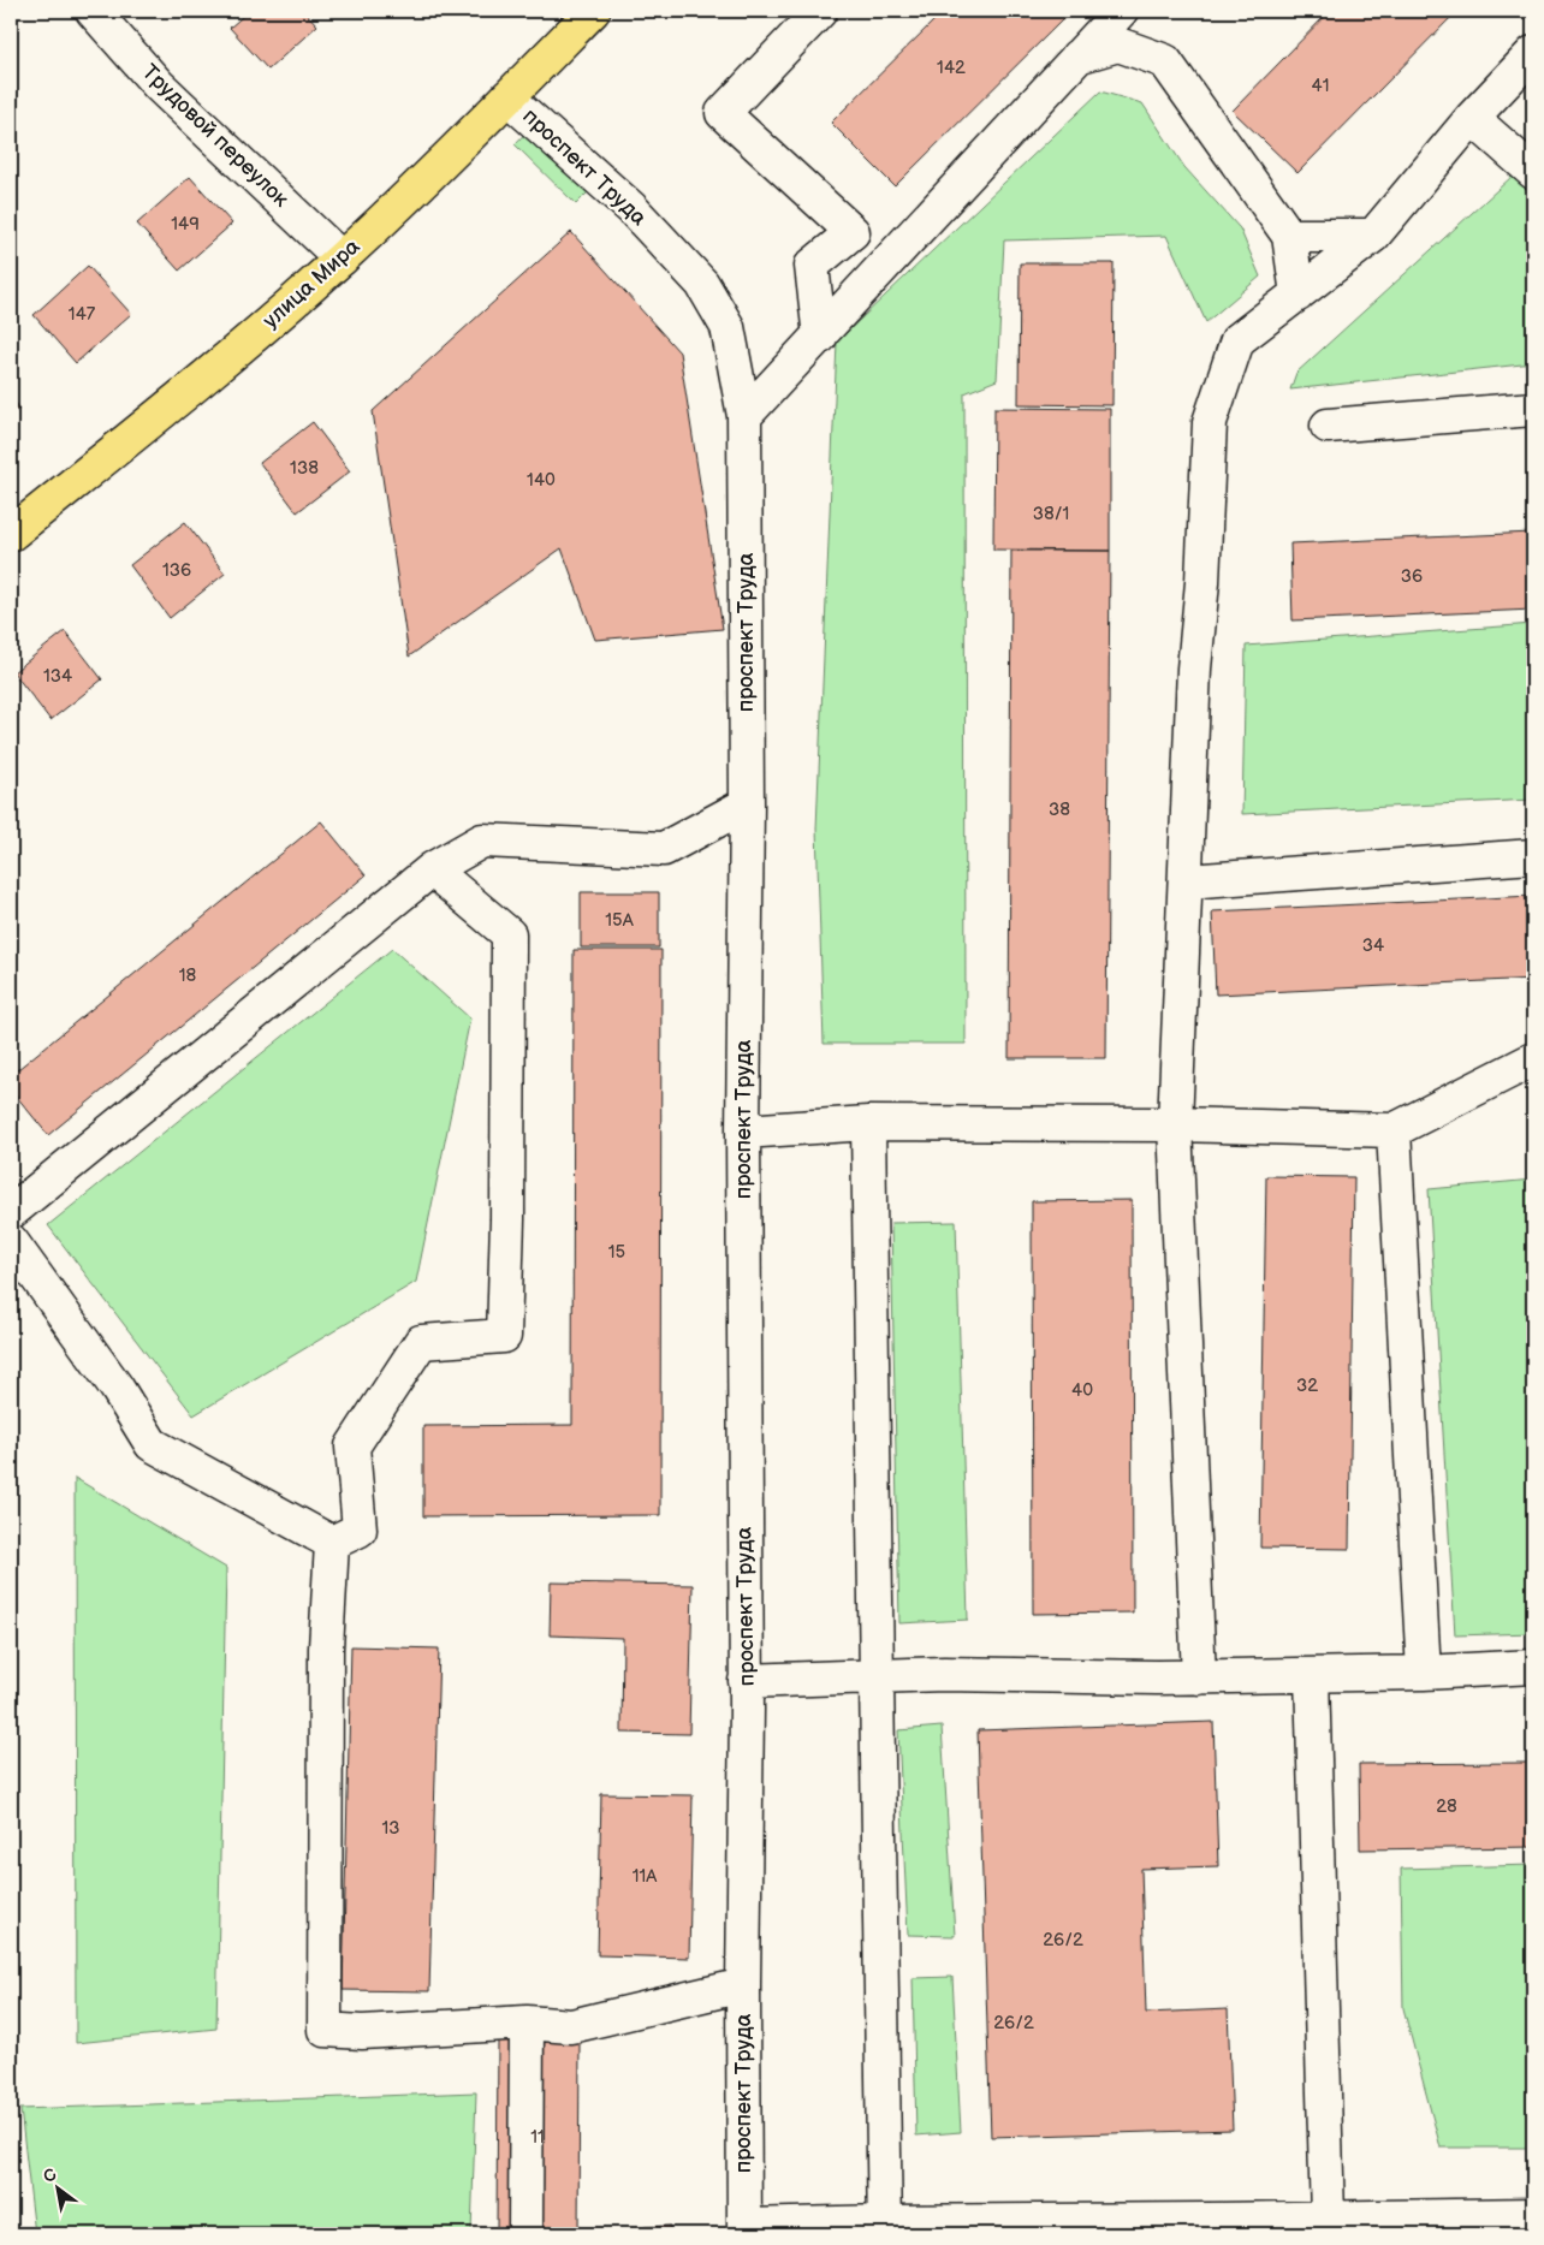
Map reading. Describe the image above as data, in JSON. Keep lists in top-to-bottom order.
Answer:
{
  "streets": {
    "main road": ["улица Мира"],
    "street": ["Трудовой переулок", "проспект Труда"]
  },
  "crossings": [
    ["Трудовой переулок", "улица Мира"],
    ["проспект Труда", "улица Мира"]
  ],
  "house_numbers": [
    "142",
    "41",
    "149",
    "147",
    "138",
    "140",
    "38/1",
    "136",
    "36",
    "134",
    "38",
    "15А",
    "34",
    "18",
    "15",
    "32",
    "40",
    "28",
    "13",
    "11А",
    "26/2",
    "26/2",
    "11"
  ],
  "north": "top left"
}
